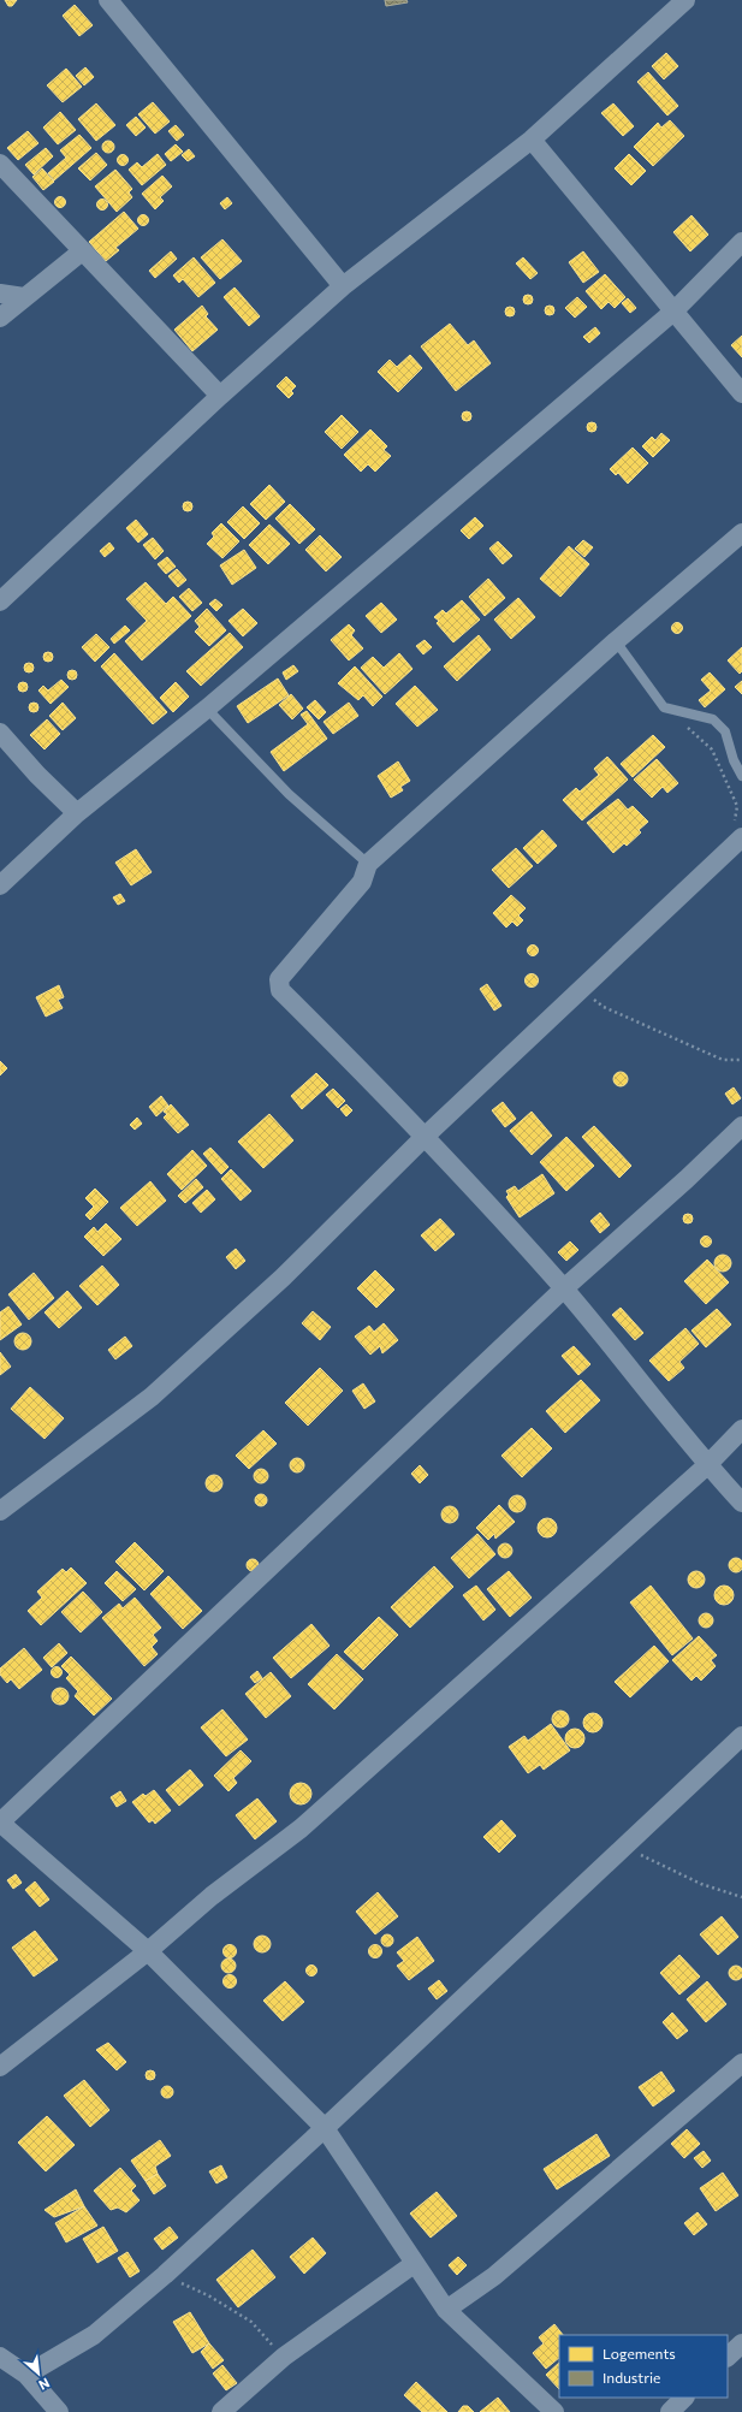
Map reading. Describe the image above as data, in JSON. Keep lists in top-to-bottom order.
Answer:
{
  "legend": ["Logements", "Industrie"],
  "north": "bottom right"
}
